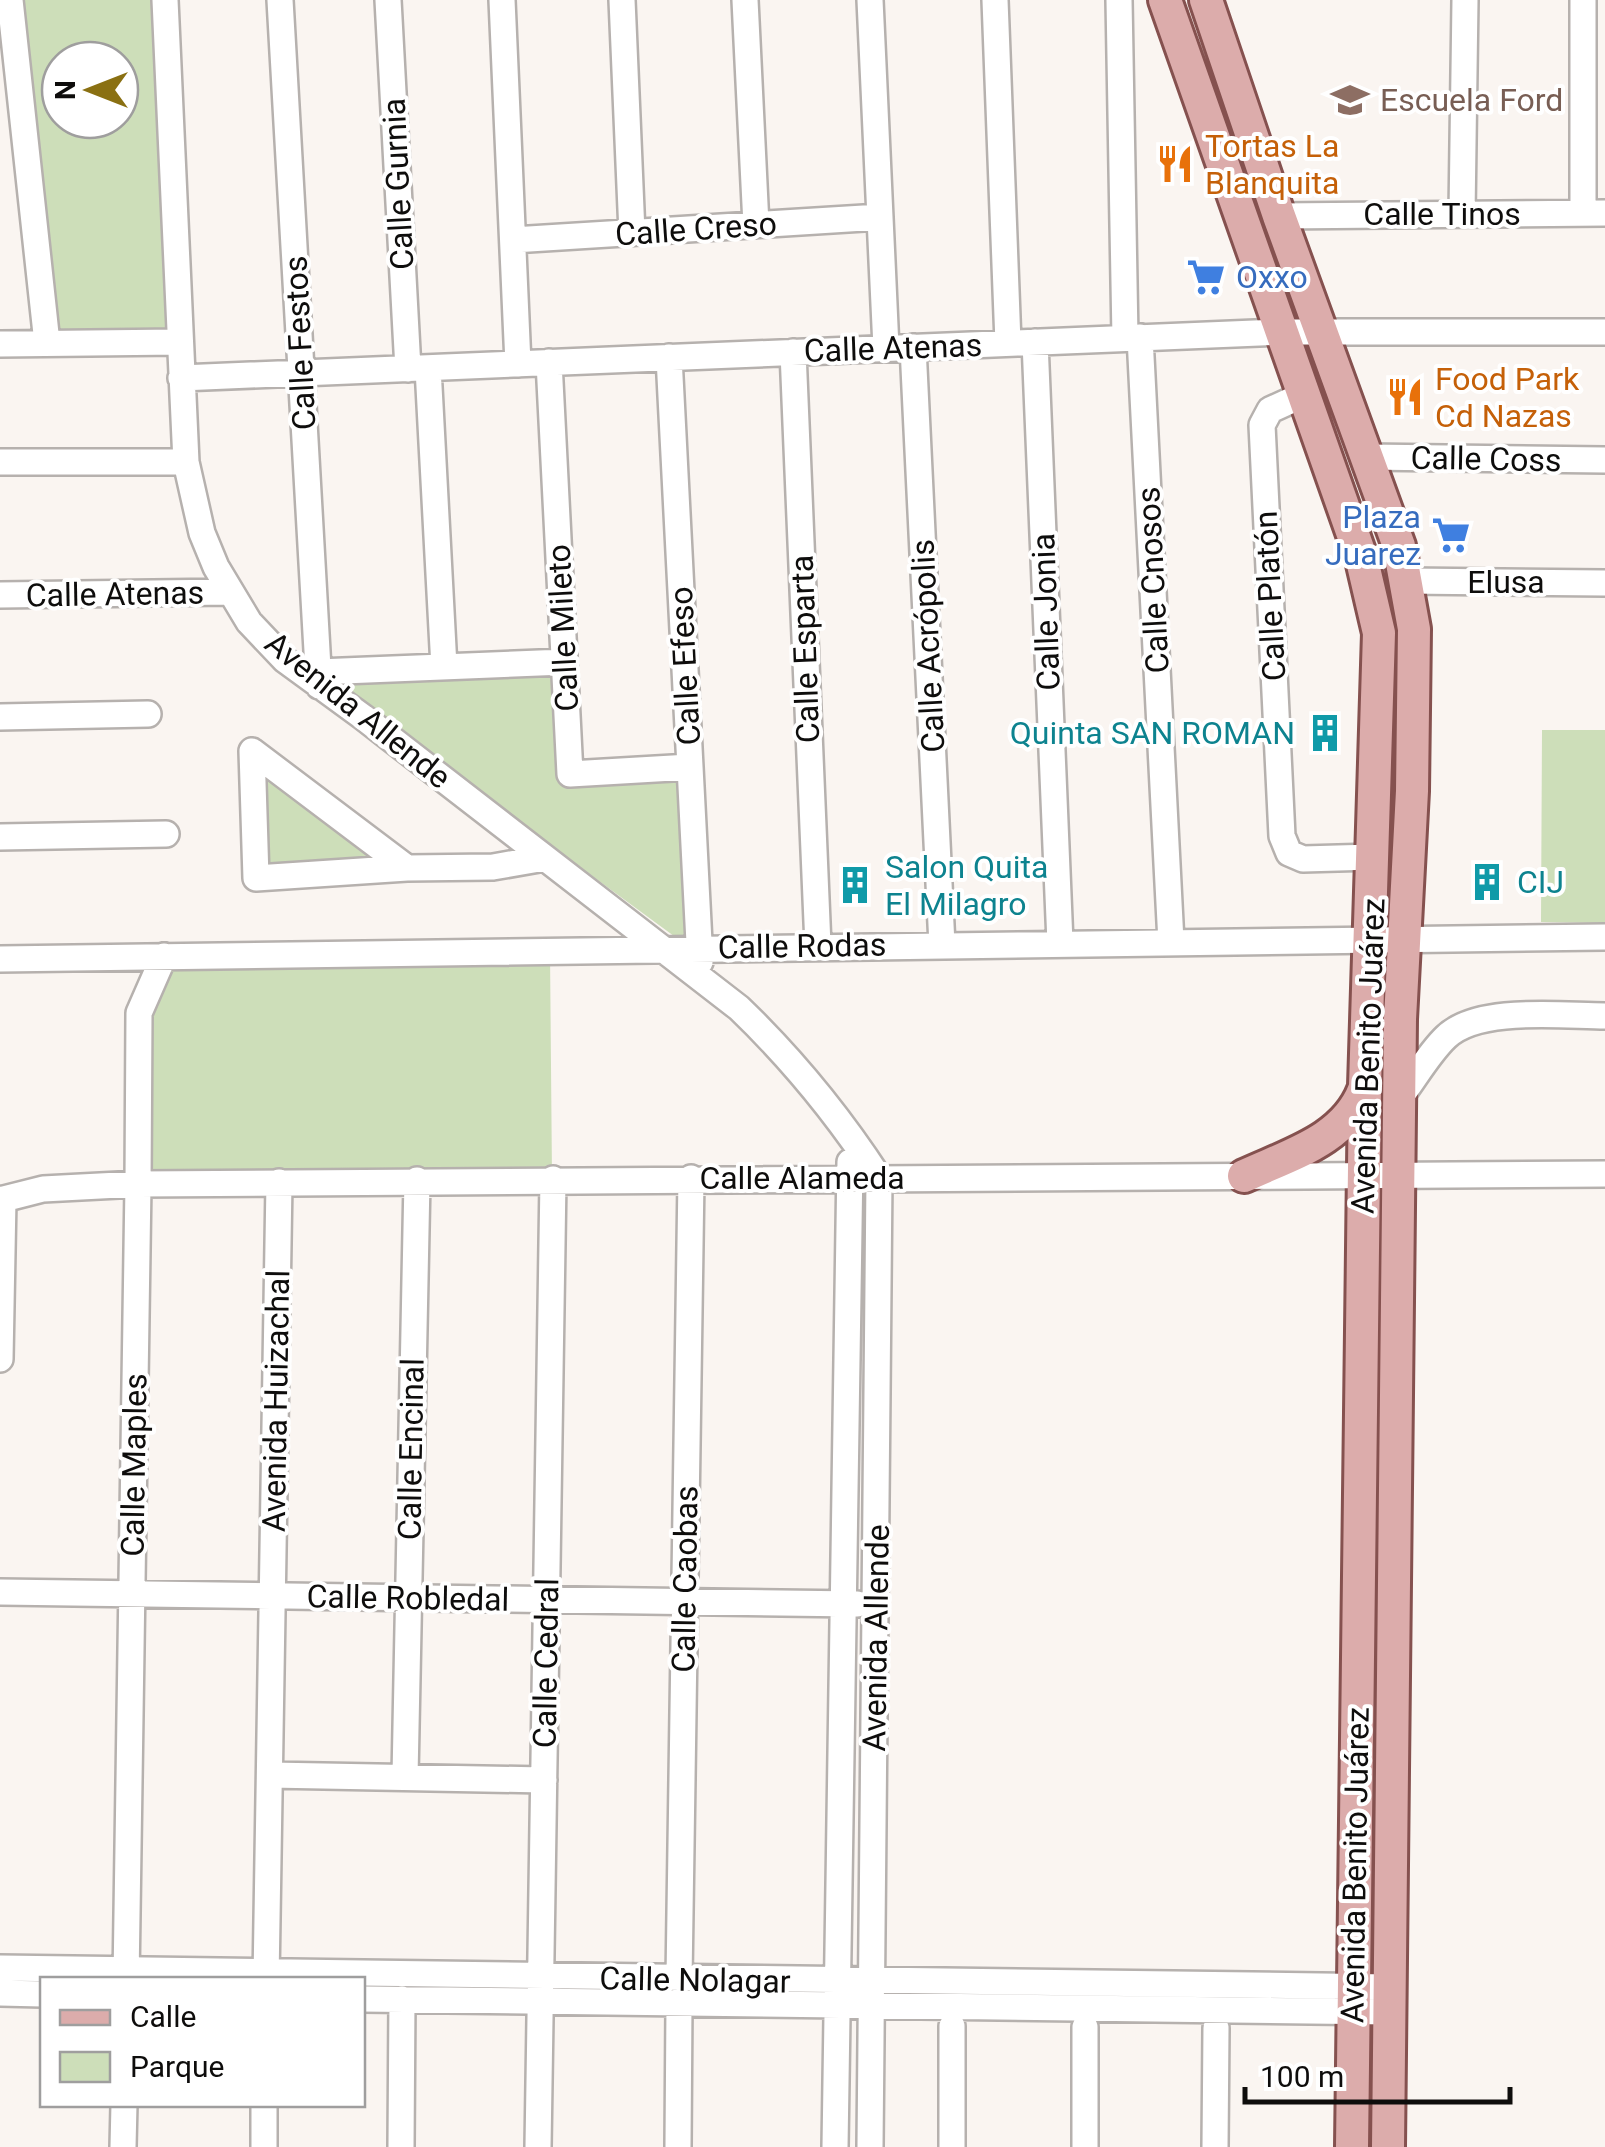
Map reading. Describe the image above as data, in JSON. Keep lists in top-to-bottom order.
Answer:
{
  "streets": {
    "main road": ["Avenida Benito Juárez"],
    "street": [
      "Calle Gurnia",
      "Calle Tinos",
      "Calle Creso",
      "Calle Festos",
      "Calle Atenas",
      "Calle Coss",
      "Calle Cnosos",
      "Elusa",
      "Calle Platón",
      "Calle Jonia",
      "Calle Mileto",
      "Calle Acrópolis",
      "Calle Esparta",
      "Calle Efeso",
      "Avenida Allende",
      "Calle Rodas",
      "Calle Alameda",
      "Avenida Huizachal",
      "Calle Encinal",
      "Calle Maples",
      "Calle Caobas",
      "Calle Robledal",
      "Calle Cedral",
      "Calle Nolagar"
    ]
  },
  "crossings": [
    ["Calle Gurnia", "Calle Atenas"],
    ["Calle Tinos", "Avenida Benito Juárez"],
    ["Calle Festos", "Calle Atenas"],
    ["Calle Festos", "Avenida Allende"],
    ["Calle Atenas", "Calle Cnosos"],
    ["Calle Atenas", "Calle Jonia"],
    ["Calle Atenas", "Calle Mileto"],
    ["Calle Atenas", "Calle Acrópolis"],
    ["Calle Atenas", "Calle Esparta"],
    ["Calle Atenas", "Calle Efeso"],
    ["Calle Atenas", "Avenida Allende"],
    ["Calle Atenas", "Avenida Benito Juárez"],
    ["Calle Coss", "Avenida Benito Juárez"],
    ["Calle Cnosos", "Calle Rodas"],
    ["Elusa", "Avenida Benito Juárez"],
    ["Calle Platón", "Avenida Benito Juárez"],
    ["Calle Jonia", "Calle Rodas"],
    ["Calle Mileto", "Calle Efeso"],
    ["Calle Acrópolis", "Calle Rodas"],
    ["Calle Esparta", "Calle Rodas"],
    ["Calle Efeso", "Avenida Allende"],
    ["Calle Efeso", "Calle Rodas"],
    ["Avenida Allende", "Calle Rodas"],
    ["Avenida Allende", "Calle Alameda"],
    ["Avenida Allende", "Calle Robledal"],
    ["Avenida Allende", "Calle Nolagar"],
    ["Calle Rodas", "Avenida Benito Juárez"],
    ["Calle Rodas", "Calle Maples"],
    ["Avenida Benito Juárez", "Calle Alameda"],
    ["Avenida Benito Juárez", "Calle Nolagar"],
    ["Calle Alameda", "Avenida Huizachal"],
    ["Calle Alameda", "Calle Encinal"],
    ["Calle Alameda", "Calle Maples"],
    ["Calle Alameda", "Calle Caobas"],
    ["Calle Alameda", "Calle Cedral"],
    ["Avenida Huizachal", "Calle Robledal"],
    ["Avenida Huizachal", "Calle Nolagar"],
    ["Calle Encinal", "Calle Robledal"],
    ["Calle Maples", "Calle Robledal"],
    ["Calle Maples", "Calle Nolagar"],
    ["Calle Caobas", "Calle Robledal"],
    ["Calle Caobas", "Calle Nolagar"],
    ["Calle Robledal", "Calle Cedral"],
    ["Calle Cedral", "Calle Nolagar"]
  ],
  "places": {
    "school or university": ["Escuela Ford"],
    "restaurant": ["Tortas La Blanquita", "Food Park Cd Nazas"],
    "supermarket": ["Oxxo", "Plaza Juarez"],
    "building": ["Quinta SAN ROMAN", "CIJ", "Salon Quita El Milagro"]
  },
  "legend": ["Calle", "Parque"],
  "scale_bar": "100 m",
  "north": "left"
}
